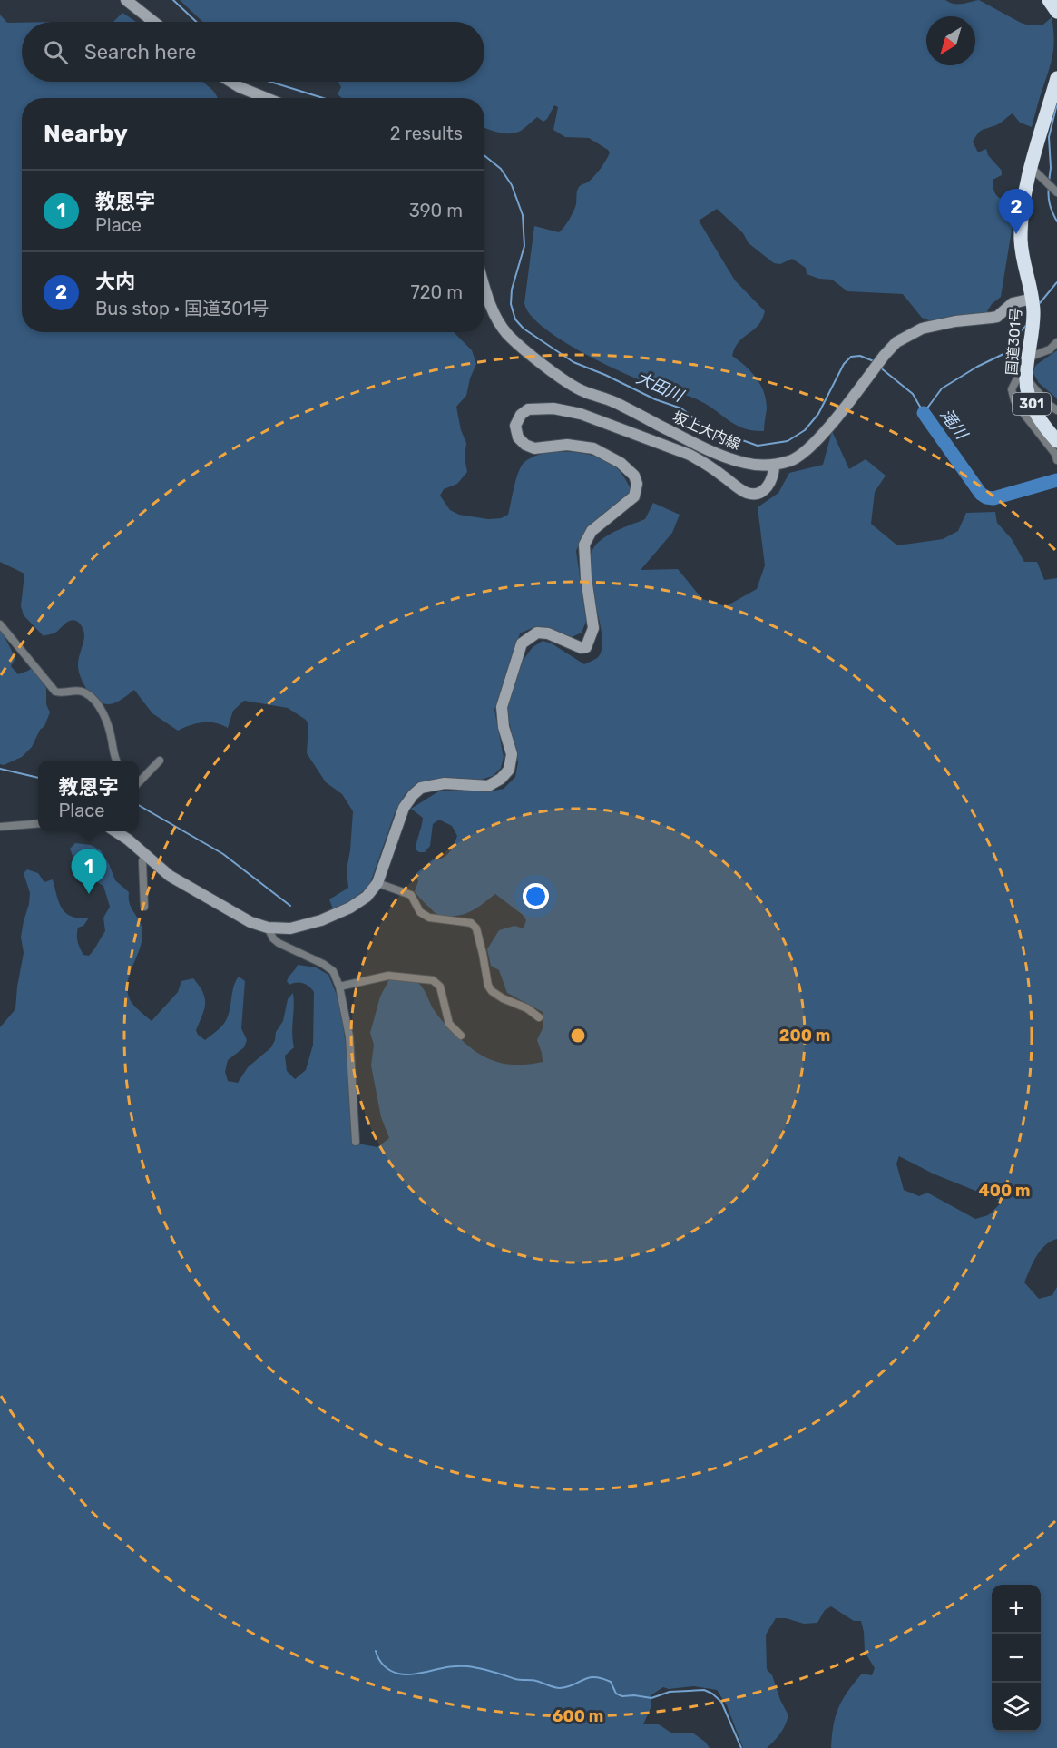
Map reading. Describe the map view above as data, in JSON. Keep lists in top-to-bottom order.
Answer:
{
  "streets": {
    "highway": ["国道301号", "301"],
    "street": ["坂上大内線"]
  },
  "crossings": [
    ["国道301号", "坂上大内線"]
  ],
  "water": ["大田川", "滝川"],
  "north": "bottom left",
  "page": {
    "search": "Search here",
    "heading": ["Nearby", "2 results"],
    "list": [
      {
        "mark": "1",
        "name": "教恩字",
        "note": "Place",
        "value": "390 m"
      },
      {
        "mark": "2",
        "name": "大内",
        "note": "Bus stop · 国道301号",
        "value": "720 m"
      }
    ],
    "pins": ["2", "1"],
    "popup": ["教恩字", "Place"],
    "map_buttons": ["+", "−"]
  },
  "rings": ["200 m", "400 m", "600 m"]
}
